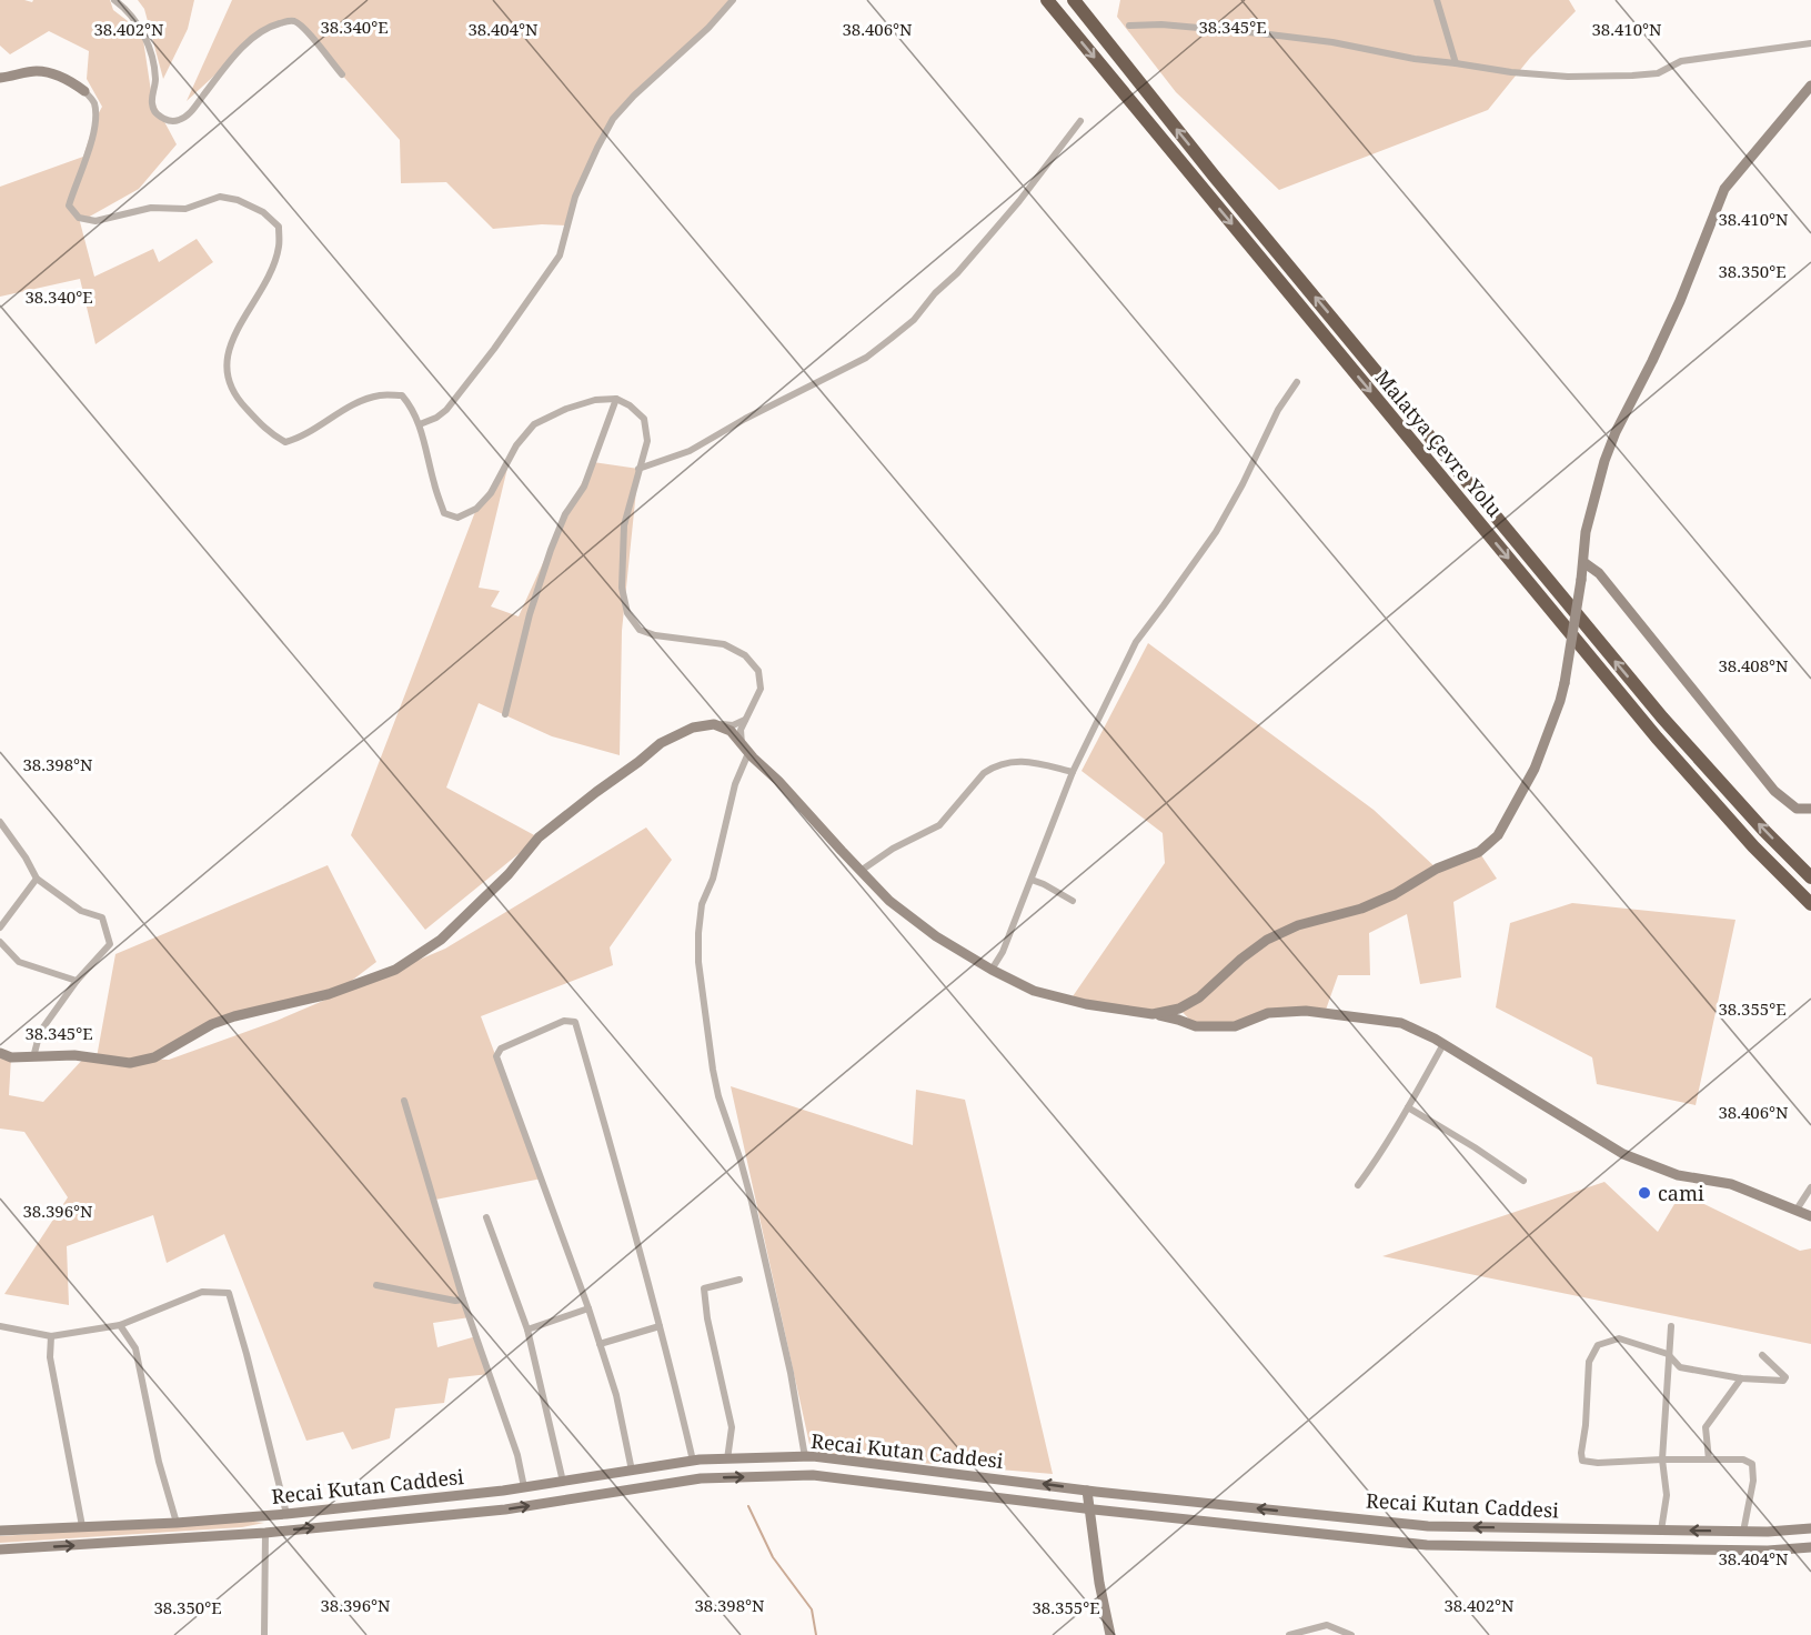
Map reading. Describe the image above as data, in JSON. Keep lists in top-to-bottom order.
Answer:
{
  "streets": {
    "highway": ["Malatya Çevre Yolu"],
    "street": ["Recai Kutan Caddesi"]
  },
  "places": ["cami"],
  "coordinates": [
    "38.340°E",
    "38.345°E",
    "38.410°N",
    "38.402°N",
    "38.404°N",
    "38.406°N",
    "38.350°E",
    "38.408°N",
    "38.398°N",
    "38.355°E",
    "38.396°N"
  ]
}
